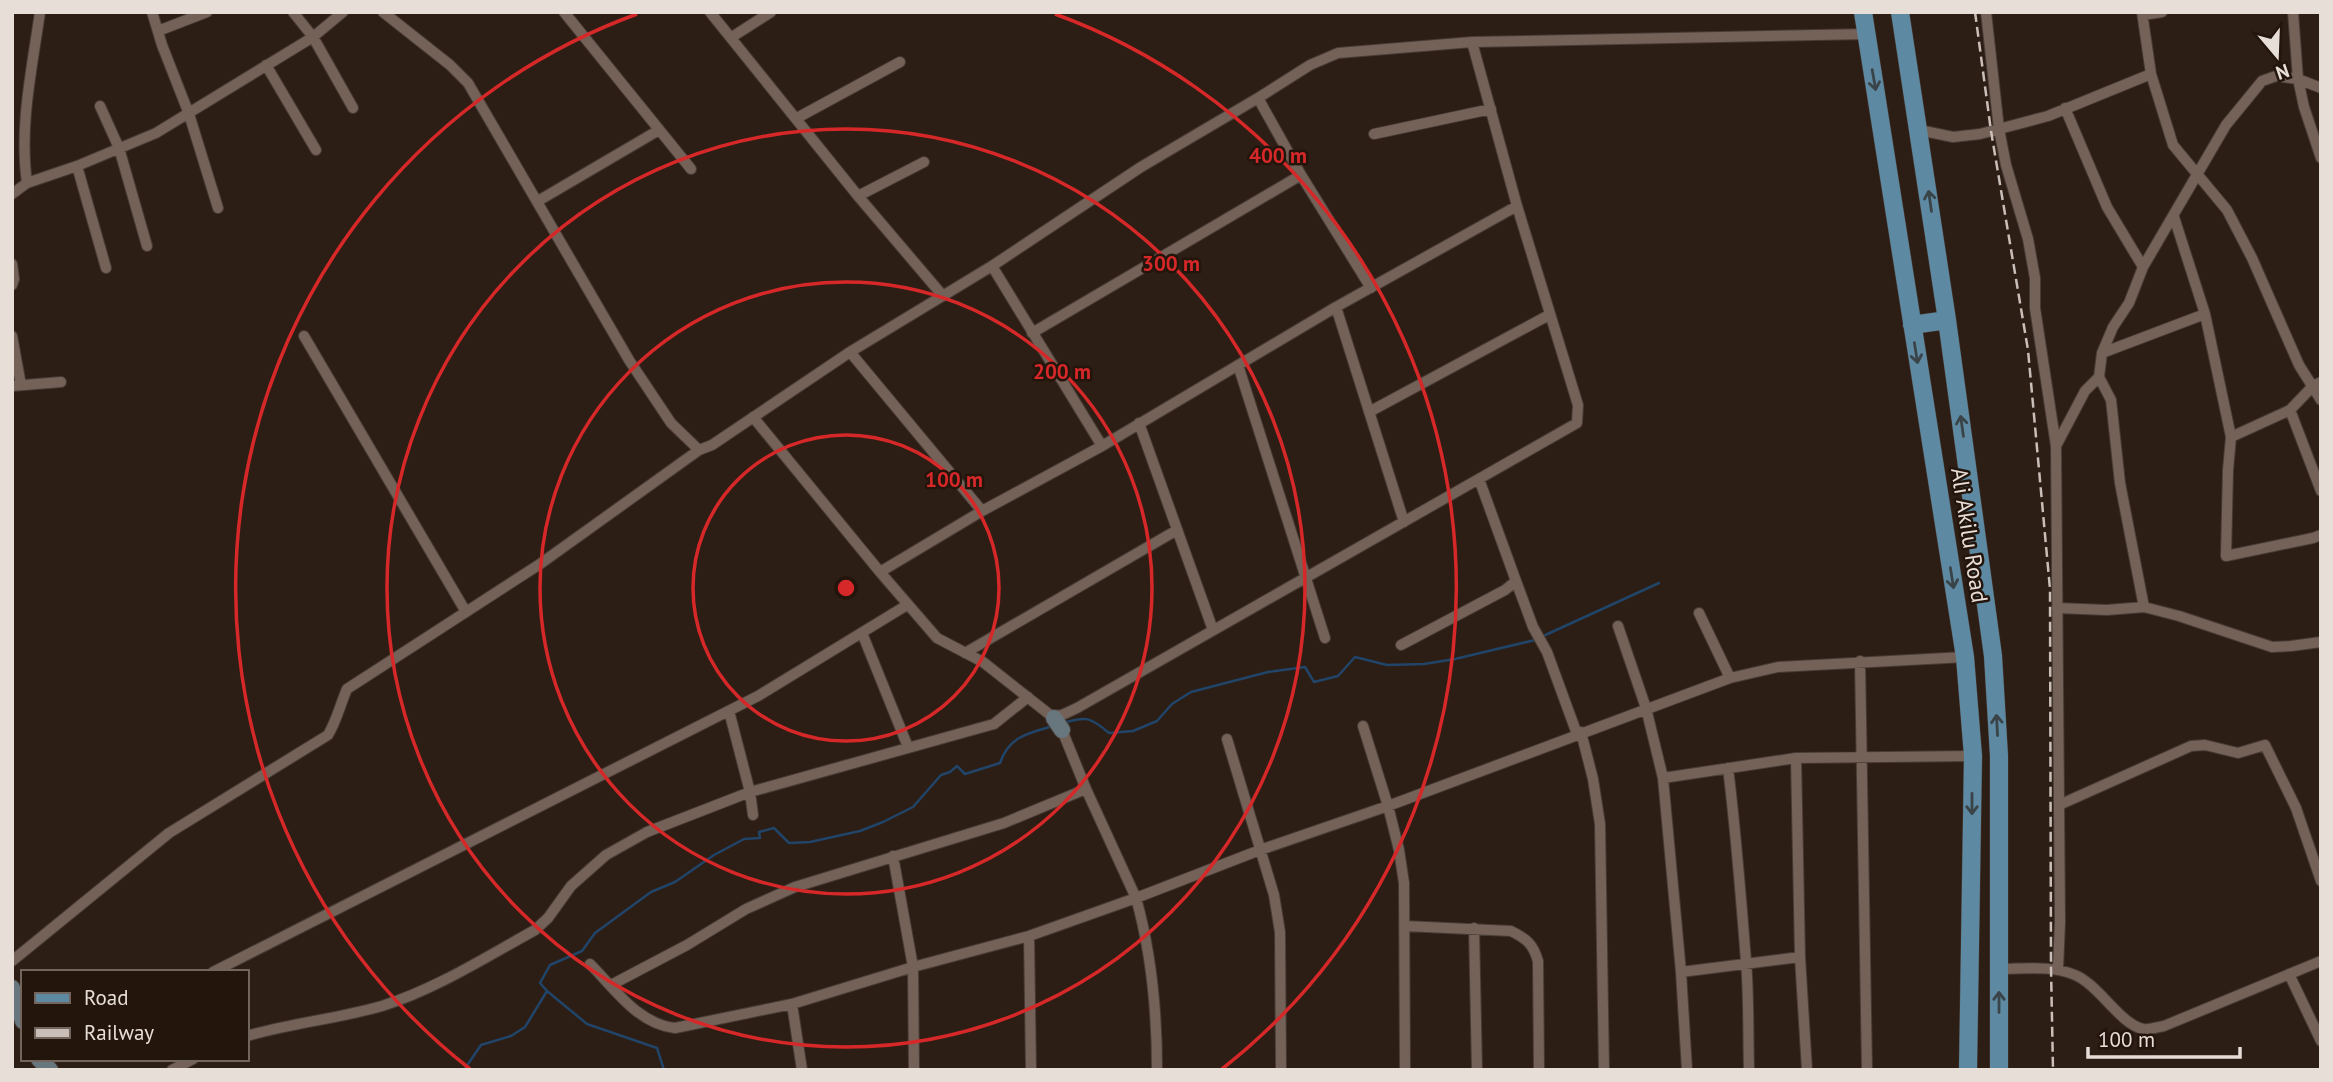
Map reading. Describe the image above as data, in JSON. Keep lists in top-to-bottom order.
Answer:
{
  "streets": {
    "main road": ["Ali Akilu Road"]
  },
  "legend": ["Road", "Railway"],
  "scale_bar": "100 m",
  "north": "bottom",
  "rings": [
    "400 m",
    "300 m",
    "200 m",
    "100 m"
  ]
}
